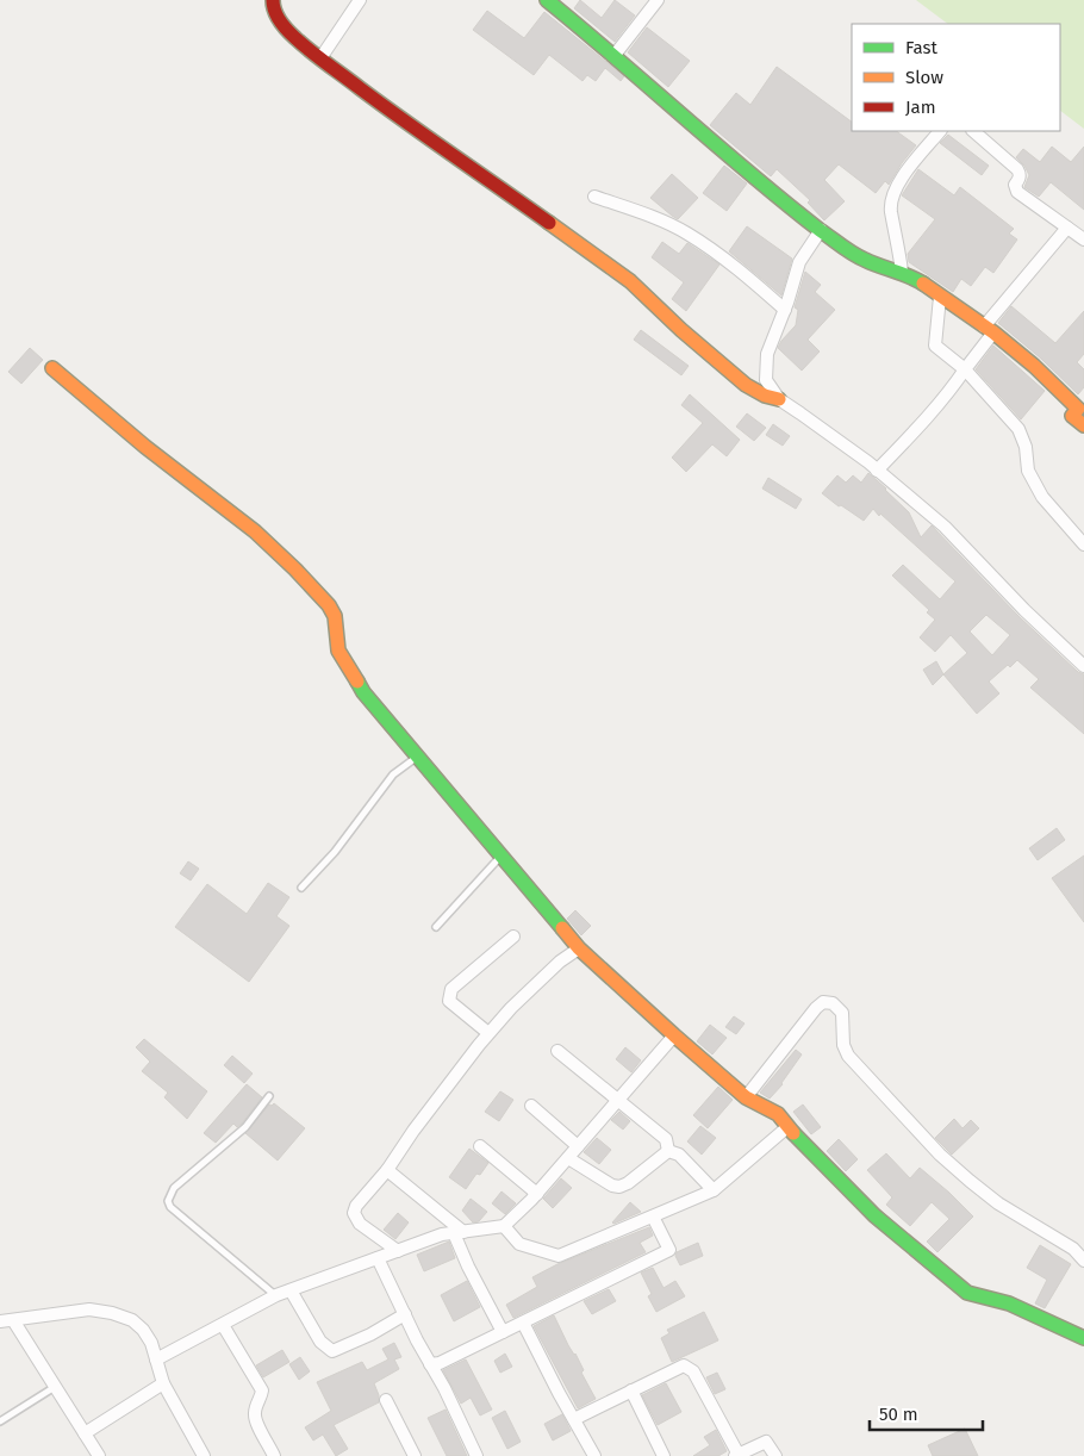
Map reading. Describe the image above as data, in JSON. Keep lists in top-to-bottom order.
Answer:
{
  "legend": ["Fast", "Slow", "Jam"],
  "scale_bar": "50 m"
}
